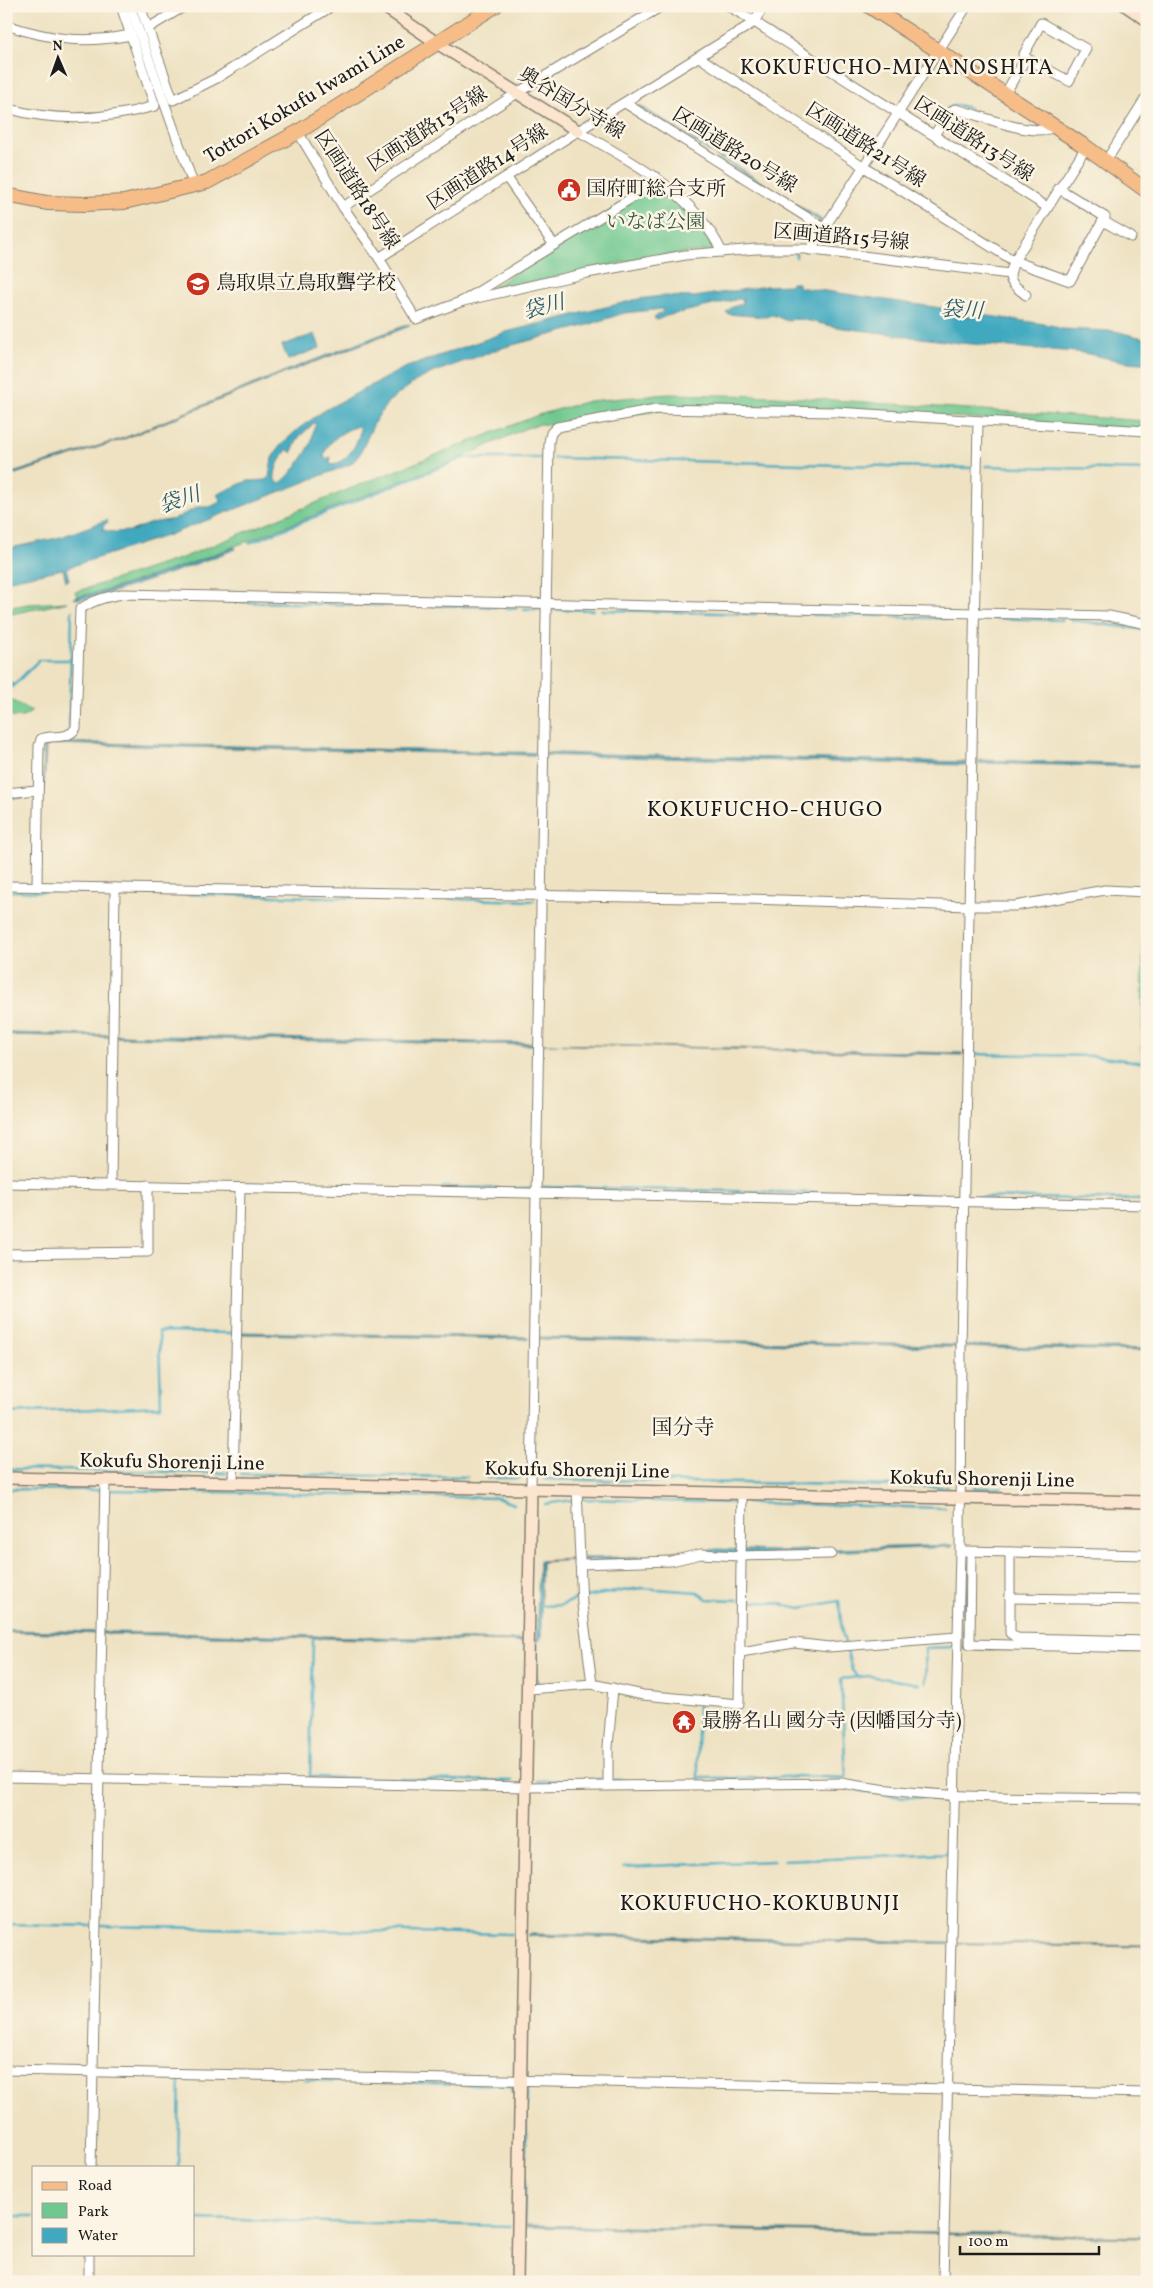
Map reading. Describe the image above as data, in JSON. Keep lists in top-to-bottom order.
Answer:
{
  "streets": {
    "main road": ["Tottori Kokufu Iwami Line", "奥谷国分寺線", "Kokufu Shorenji Line"],
    "street": [
      "区画道路13号線",
      "区画道路21号線",
      "区画道路20号線",
      "区画道路14号線",
      "区画道路18号線",
      "区画道路15号線"
    ]
  },
  "crossings": [
    ["Tottori Kokufu Iwami Line", "奥谷国分寺線"],
    ["Tottori Kokufu Iwami Line", "区画道路18号線"],
    ["奥谷国分寺線", "区画道路13号線"],
    ["奥谷国分寺線", "区画道路14号線"],
    ["奥谷国分寺線", "区画道路15号線"],
    ["区画道路13号線", "区画道路14号線"],
    ["区画道路13号線", "区画道路18号線"],
    ["区画道路21号線", "区画道路14号線"],
    ["区画道路20号線", "区画道路14号線"],
    ["区画道路14号線", "区画道路18号線"],
    ["区画道路18号線", "区画道路15号線"]
  ],
  "districts": [
    "KOKUFUCHO-MIYANOSHITA",
    "KOKUFUCHO-CHUGO",
    "国分寺",
    "KOKUFUCHO-KOKUBUNJI"
  ],
  "water": ["袋川"],
  "parks": ["いなば公園"],
  "places": {
    "public building": ["国府町総合支所"],
    "school or university": ["鳥取県立鳥取聾学校"],
    "temple": ["最勝名山 國分寺 (因幡国分寺)"]
  },
  "legend": ["Road", "Park", "Water"],
  "scale_bar": "100 m",
  "north": "top"
}
